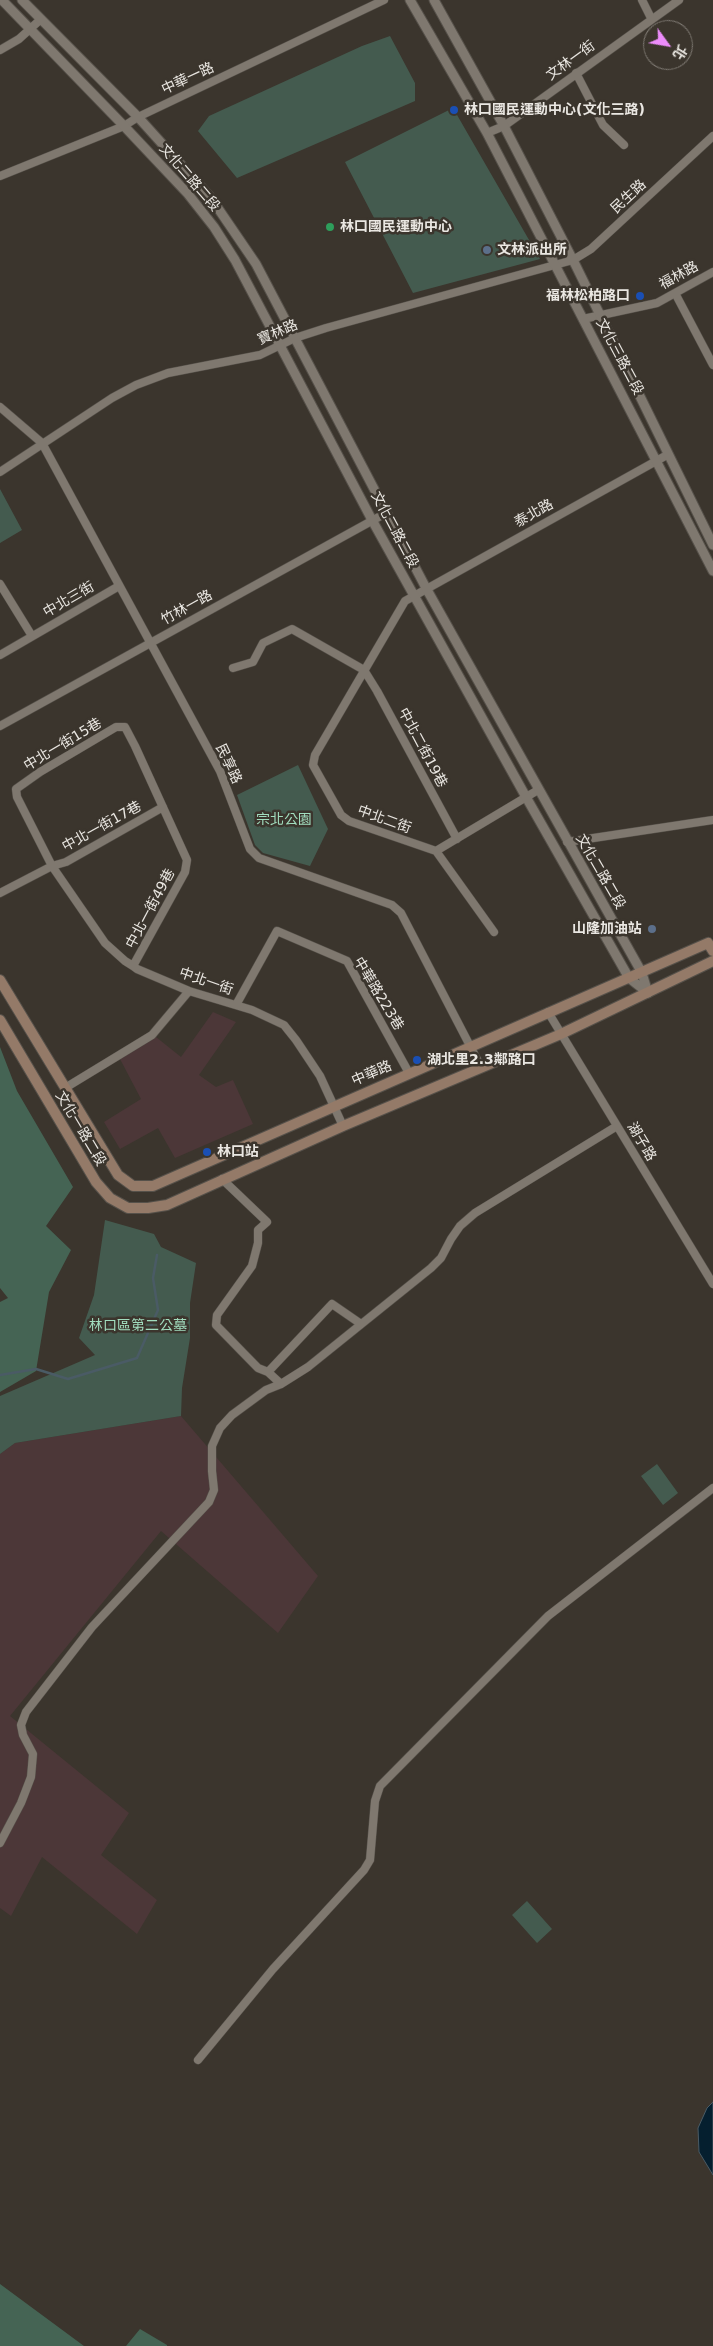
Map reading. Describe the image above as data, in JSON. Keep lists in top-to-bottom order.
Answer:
{
  "streets": {
    "main road": ["中華路", "文化一路二段"],
    "street": [
      "文林一街",
      "中華一路",
      "文化二路二段",
      "民生路",
      "福林路",
      "寶林路",
      "文化三路二段",
      "泰北路",
      "中北三街",
      "竹林一路",
      "中北一街15巷",
      "中北二街19巷",
      "民享路",
      "中北二街",
      "中北一街17巷",
      "中北一街49巷",
      "中北一街",
      "中華路223巷",
      "湖子路"
    ]
  },
  "crossings": [
    ["文林一街", "文化三路二段"],
    ["中華一路", "文化二路二段"],
    ["文化二路二段", "寶林路"],
    ["文化二路二段", "泰北路"],
    ["文化二路二段", "竹林一路"],
    ["文化二路二段", "中北二街"],
    ["文化二路二段", "中華路"],
    ["民生路", "寶林路"],
    ["民生路", "文化三路二段"],
    ["福林路", "文化三路二段"],
    ["寶林路", "文化三路二段"],
    ["寶林路", "民享路"],
    ["文化三路二段", "泰北路"],
    ["泰北路", "中北二街"],
    ["中北三街", "民享路"],
    ["竹林一路", "民享路"],
    ["中北一街15巷", "中北一街17巷"],
    ["中北一街15巷", "中北一街49巷"],
    ["中北一街15巷", "中北一街"],
    ["中北二街19巷", "中北二街"],
    ["民享路", "中華路"],
    ["中北一街17巷", "中北一街49巷"],
    ["中北一街17巷", "中北一街"],
    ["中北一街49巷", "中北一街"],
    ["中北一街", "中華路223巷"],
    ["中北一街", "中華路"],
    ["中華路223巷", "中華路"],
    ["中華路", "文化一路二段"],
    ["中華路", "湖子路"]
  ],
  "parks": ["宗北公園", "林口區第二公墓"],
  "places": [
    "林口國民運動中心(文化三路)",
    "林口國民運動中心",
    "文林派出所",
    "福林松柏路口",
    "山隆加油站",
    "湖北里2.3鄰路口",
    "林口站"
  ],
  "north": "bottom right"
}
